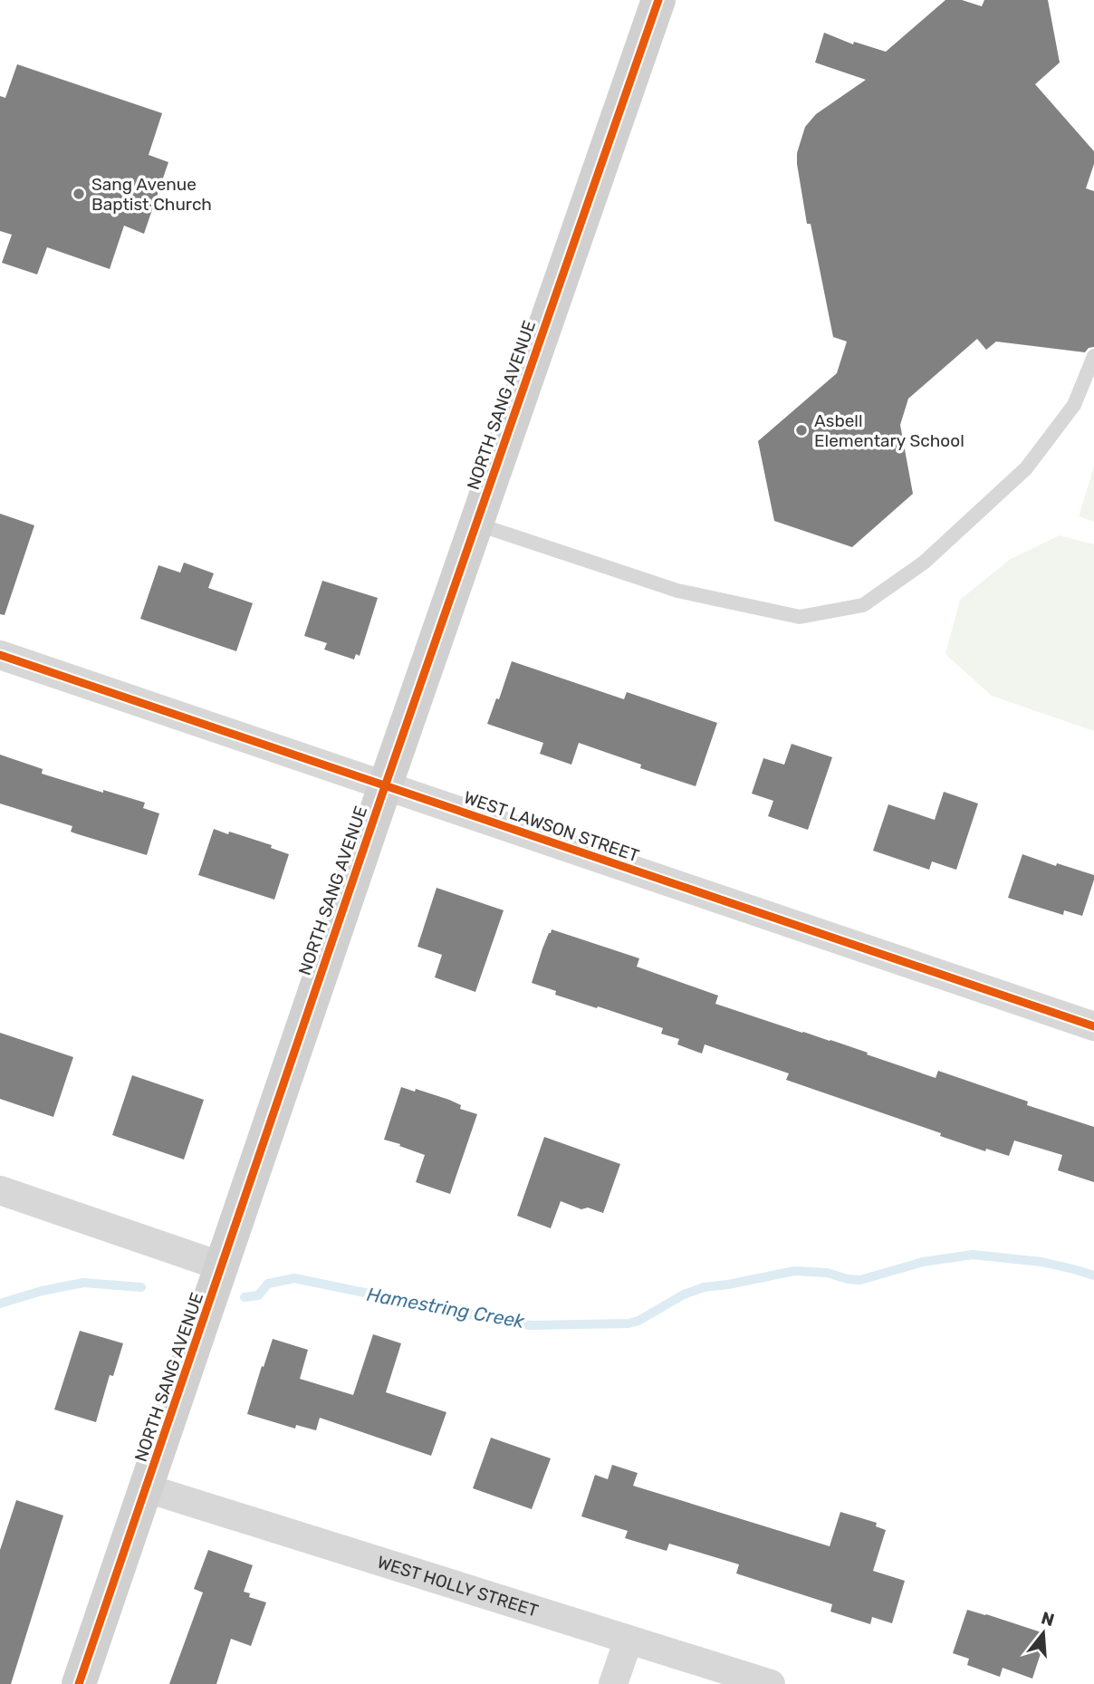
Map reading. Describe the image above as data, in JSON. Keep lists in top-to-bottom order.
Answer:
{
  "streets": {
    "street": ["NORTH SANG AVENUE", "WEST LAWSON STREET", "WEST HOLLY STREET"]
  },
  "crossings": [
    ["NORTH SANG AVENUE", "WEST LAWSON STREET"],
    ["NORTH SANG AVENUE", "WEST HOLLY STREET"]
  ],
  "water": ["Hamestring Creek"],
  "places": ["Sang Avenue Baptist Church", "Asbell Elementary School"],
  "north": "top"
}
